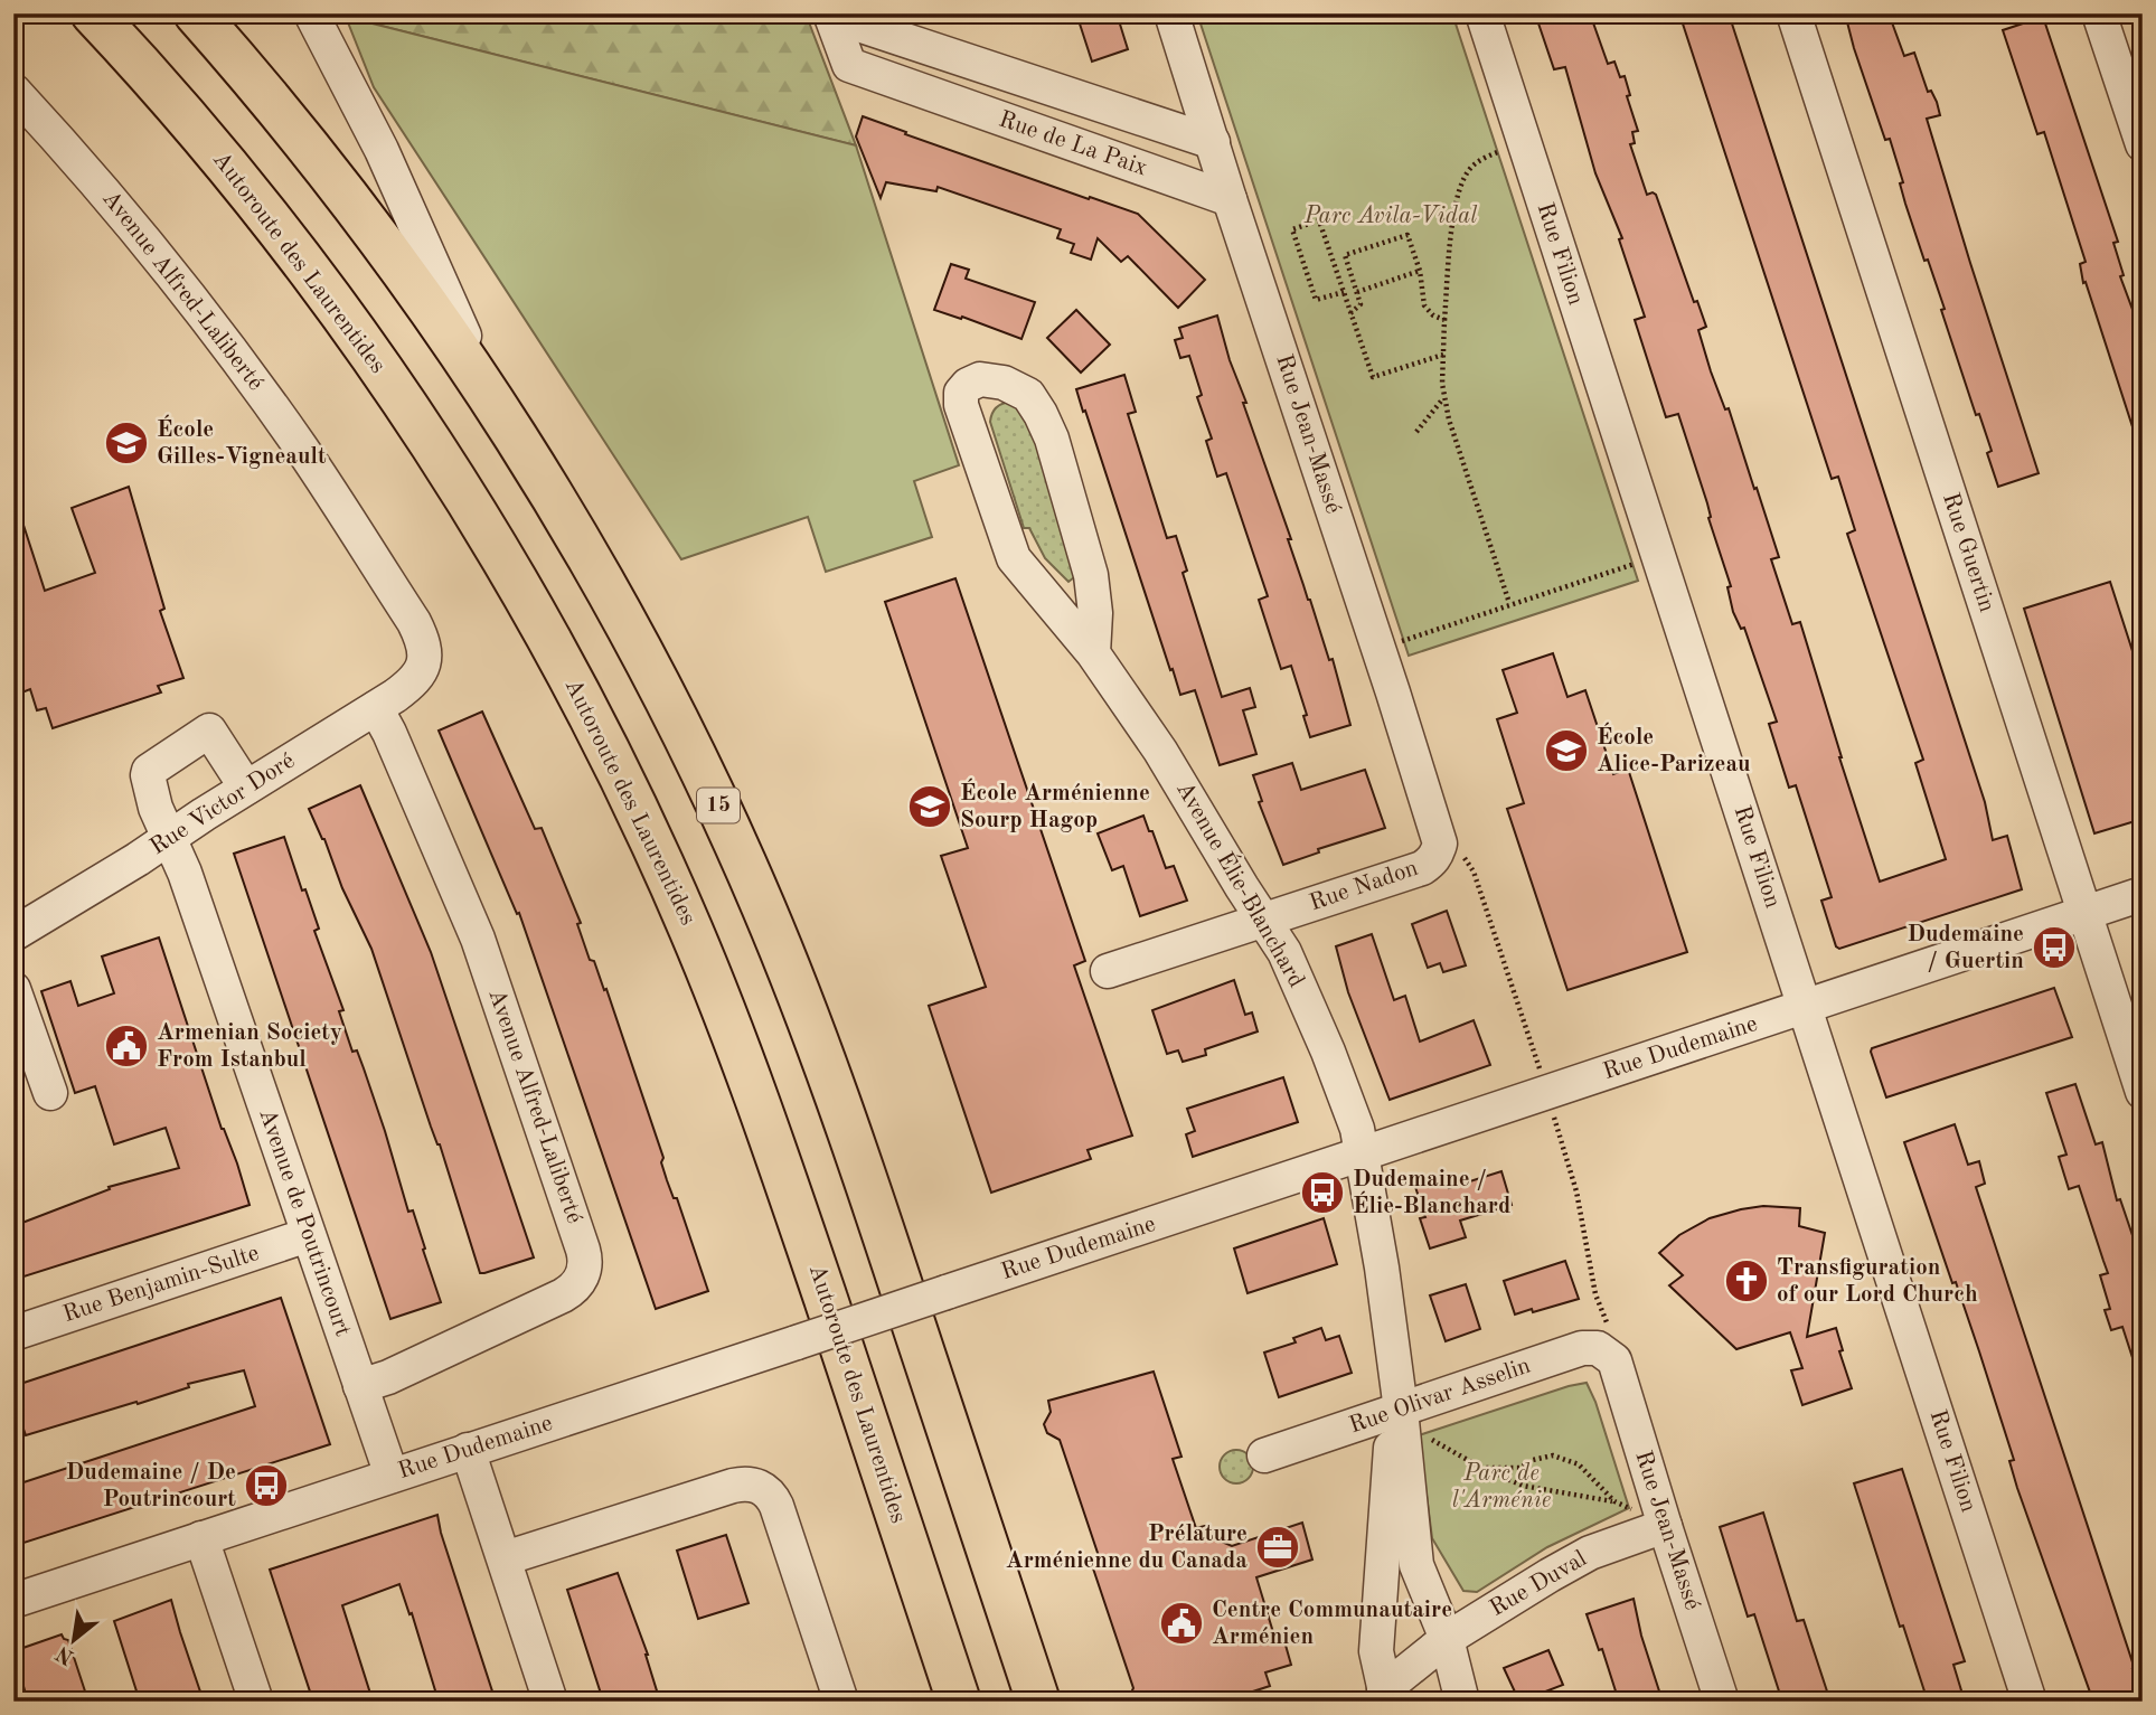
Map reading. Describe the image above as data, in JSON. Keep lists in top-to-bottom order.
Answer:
{
  "streets": {
    "highway": ["Autoroute des Laurentides", "15"],
    "street": [
      "Rue de La Paix",
      "Rue Filion",
      "Avenue Alfred-Laliberté",
      "Rue Jean-Massé",
      "Rue Guertin",
      "Rue Victor Doré",
      "Avenue Élie-Blanchard",
      "Rue Nadon",
      "Rue Dudemaine",
      "Avenue de Poutrincourt",
      "Rue Benjamin-Sulte",
      "Rue Olivar Asselin",
      "Rue Duval"
    ]
  },
  "crossings": [
    ["Rue de La Paix", "Rue Jean-Massé"],
    ["Rue Filion", "Rue Dudemaine"],
    ["Avenue Alfred-Laliberté", "Rue Victor Doré"],
    ["Avenue Alfred-Laliberté", "Avenue de Poutrincourt"],
    ["Rue Jean-Massé", "Rue Nadon"],
    ["Rue Jean-Massé", "Rue Olivar Asselin"],
    ["Rue Jean-Massé", "Rue Duval"],
    ["Rue Guertin", "Rue Dudemaine"],
    ["Rue Victor Doré", "Avenue de Poutrincourt"],
    ["Avenue Élie-Blanchard", "Rue Nadon"],
    ["Avenue Élie-Blanchard", "Rue Dudemaine"],
    ["Avenue Élie-Blanchard", "Rue Olivar Asselin"],
    ["Avenue Élie-Blanchard", "Rue Duval"],
    ["Rue Dudemaine", "Avenue de Poutrincourt"],
    ["Avenue de Poutrincourt", "Rue Benjamin-Sulte"]
  ],
  "parks": ["Parc Avila-Vidal", "Parc de l'Arménie"],
  "places": {
    "school or university": ["École Gilles-Vigneault", "École Alice-Parizeau", "École Arménienne Sourp Hagop"],
    "bus stop": ["Dudemaine / Guertin", "Dudemaine / Élie-Blanchard", "Dudemaine / De Poutrincourt"],
    "public building": ["Armenian Society From Istanbul", "Centre Communautaire Arménien"],
    "church": ["Transfiguration of our Lord Church"],
    "office": ["Prélature Arménienne du Canada"]
  },
  "north": "bottom left"
}
